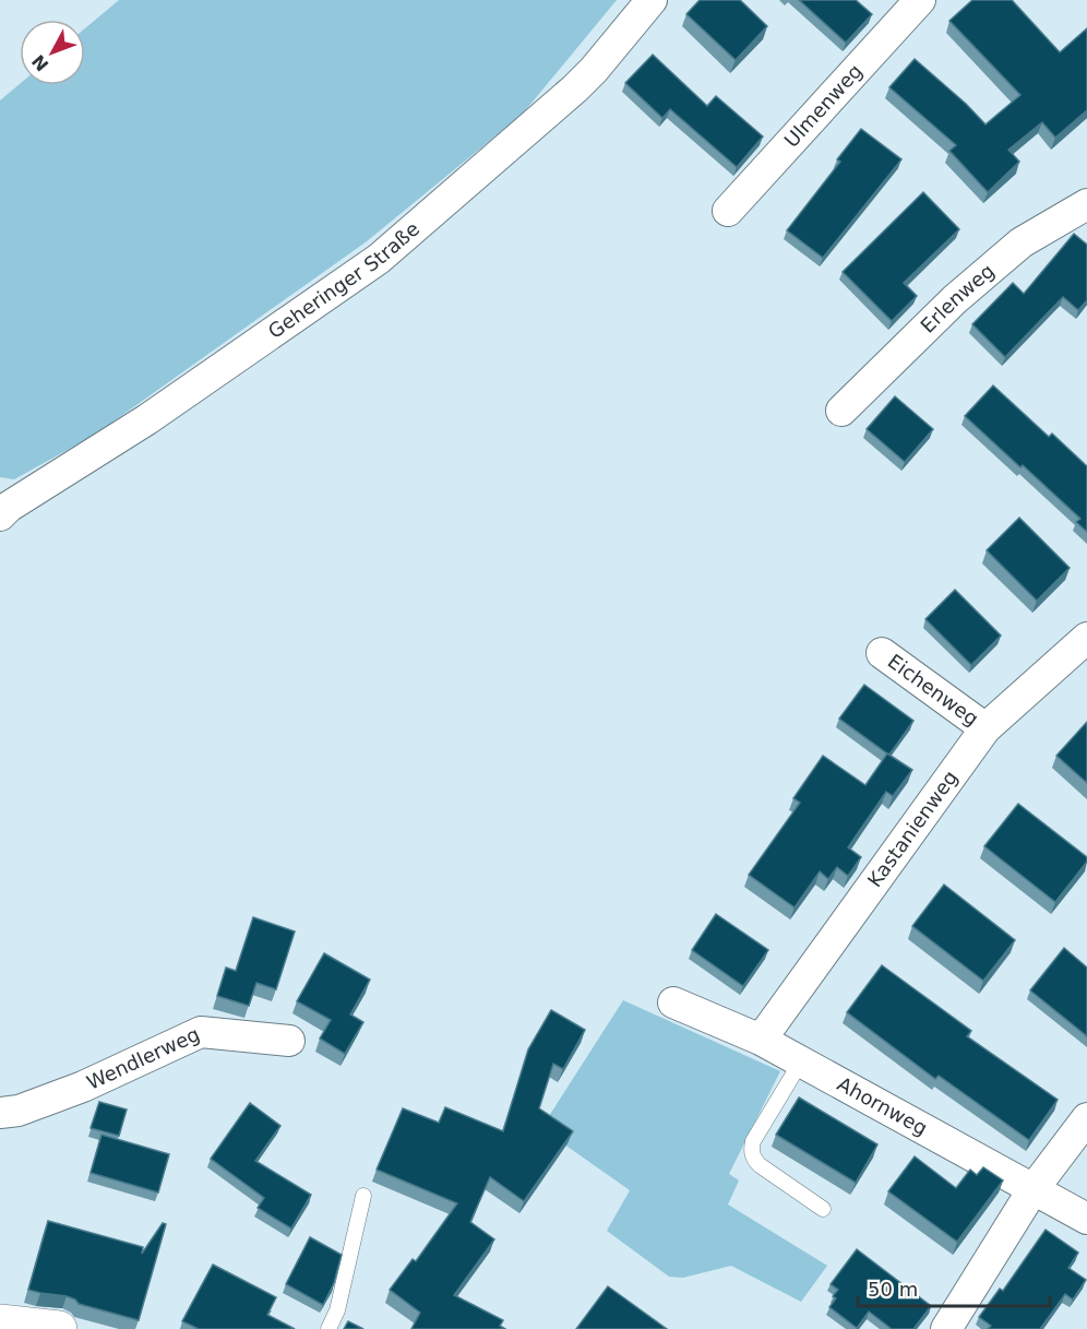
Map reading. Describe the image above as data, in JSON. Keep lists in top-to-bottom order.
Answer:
{
  "streets": {
    "street": [
      "Ulmenweg",
      "Geheringer Straße",
      "Erlenweg",
      "Eichenweg",
      "Kastanienweg",
      "Wendlerweg",
      "Ahornweg"
    ]
  },
  "crossings": [
    ["Eichenweg", "Kastanienweg"],
    ["Kastanienweg", "Ahornweg"]
  ],
  "scale_bar": "50 m",
  "north": "bottom left"
}
